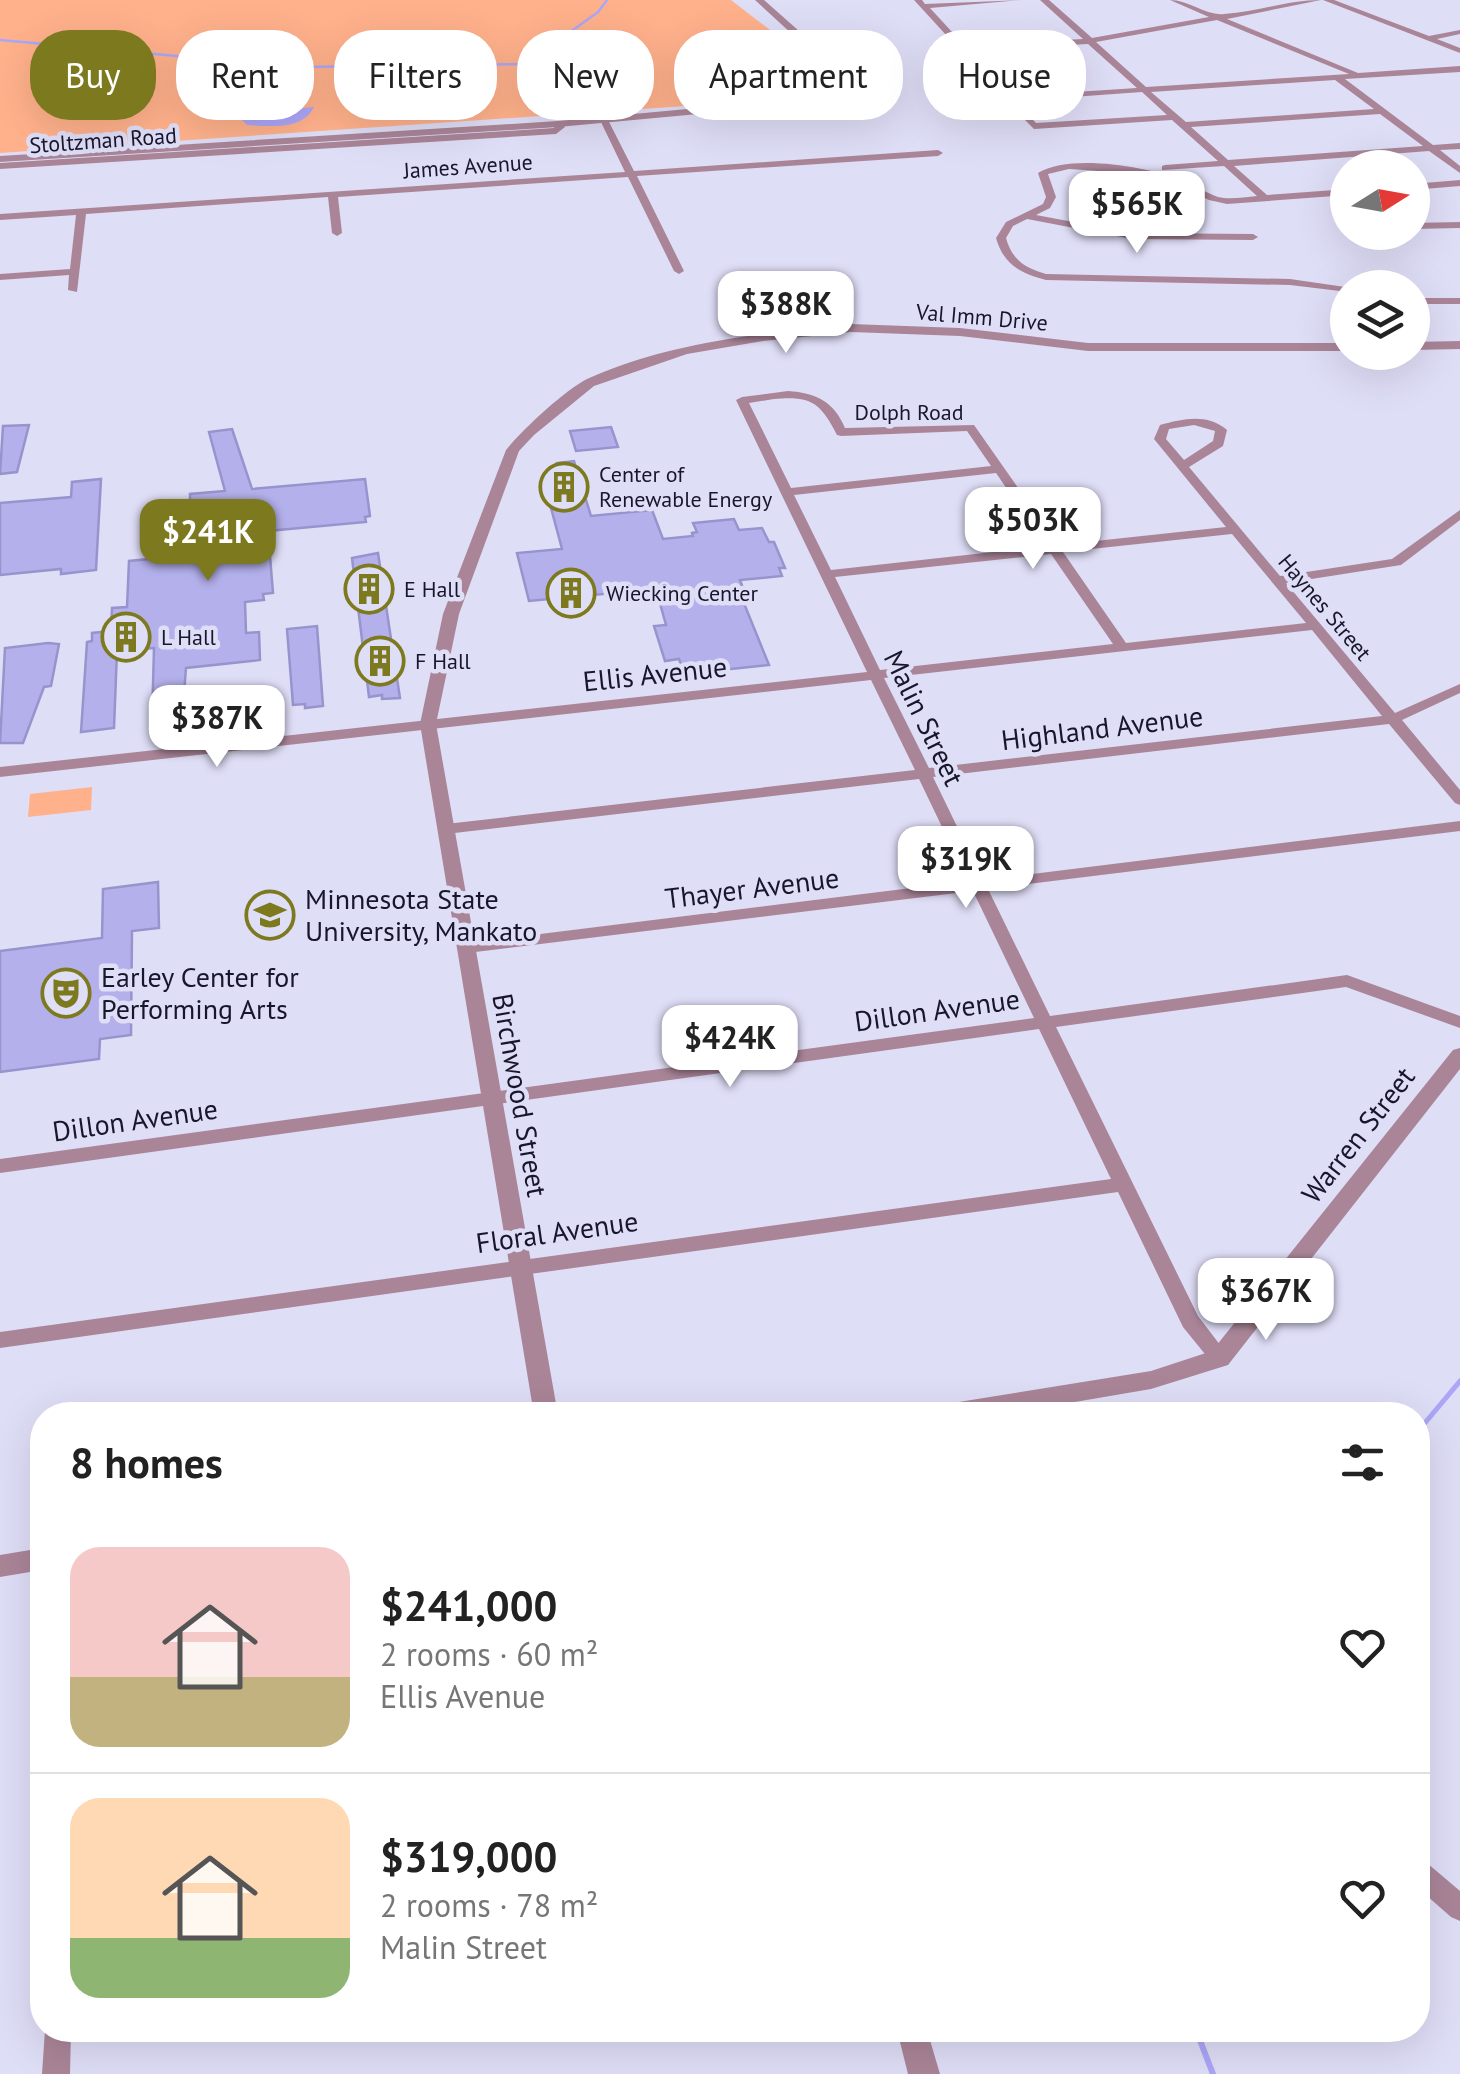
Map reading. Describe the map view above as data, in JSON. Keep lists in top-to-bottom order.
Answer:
{
  "streets": {
    "street": [
      "Stoltzman Road",
      "James Avenue",
      "Val Imm Drive",
      "Dolph Road",
      "Haynes Street",
      "Ellis Avenue",
      "Malin Street",
      "Highland Avenue",
      "Thayer Avenue",
      "Dillon Avenue",
      "Birchwood Street",
      "Warren Street",
      "Floral Avenue"
    ]
  },
  "crossings": [
    ["Val Imm Drive", "Ellis Avenue"],
    ["Val Imm Drive", "Birchwood Street"],
    ["Dolph Road", "Ellis Avenue"],
    ["Dolph Road", "Malin Street"],
    ["Haynes Street", "Ellis Avenue"],
    ["Haynes Street", "Highland Avenue"],
    ["Ellis Avenue", "Malin Street"],
    ["Ellis Avenue", "Birchwood Street"],
    ["Malin Street", "Highland Avenue"],
    ["Malin Street", "Thayer Avenue"],
    ["Malin Street", "Dillon Avenue"],
    ["Malin Street", "Warren Street"],
    ["Malin Street", "Floral Avenue"],
    ["Highland Avenue", "Birchwood Street"],
    ["Thayer Avenue", "Birchwood Street"],
    ["Dillon Avenue", "Birchwood Street"],
    ["Birchwood Street", "Floral Avenue"]
  ],
  "places": {
    "building": [
      "Center of Renewable Energy",
      "E Hall",
      "Wiecking Center",
      "L Hall",
      "F Hall"
    ],
    "school or university": ["Minnesota State University, Mankato"],
    "theatre": ["Earley Center for Performing Arts"]
  },
  "north": "right",
  "page": {
    "chip": [
      "Buy",
      "Rent",
      "Filters",
      "New",
      "Apartment",
      "House"
    ],
    "price": [
      "$565K",
      "$388K",
      "$503K",
      "$241K",
      "$387K",
      "$319K",
      "$424K",
      "$367K"
    ],
    "heading": "8 homes",
    "list": [
      {
        "name": "$241,000",
        "note": "2 rooms · 60 m² · Ellis Avenue"
      },
      {
        "name": "$319,000",
        "note": "2 rooms · 78 m² · Malin Street"
      }
    ]
  }
}
